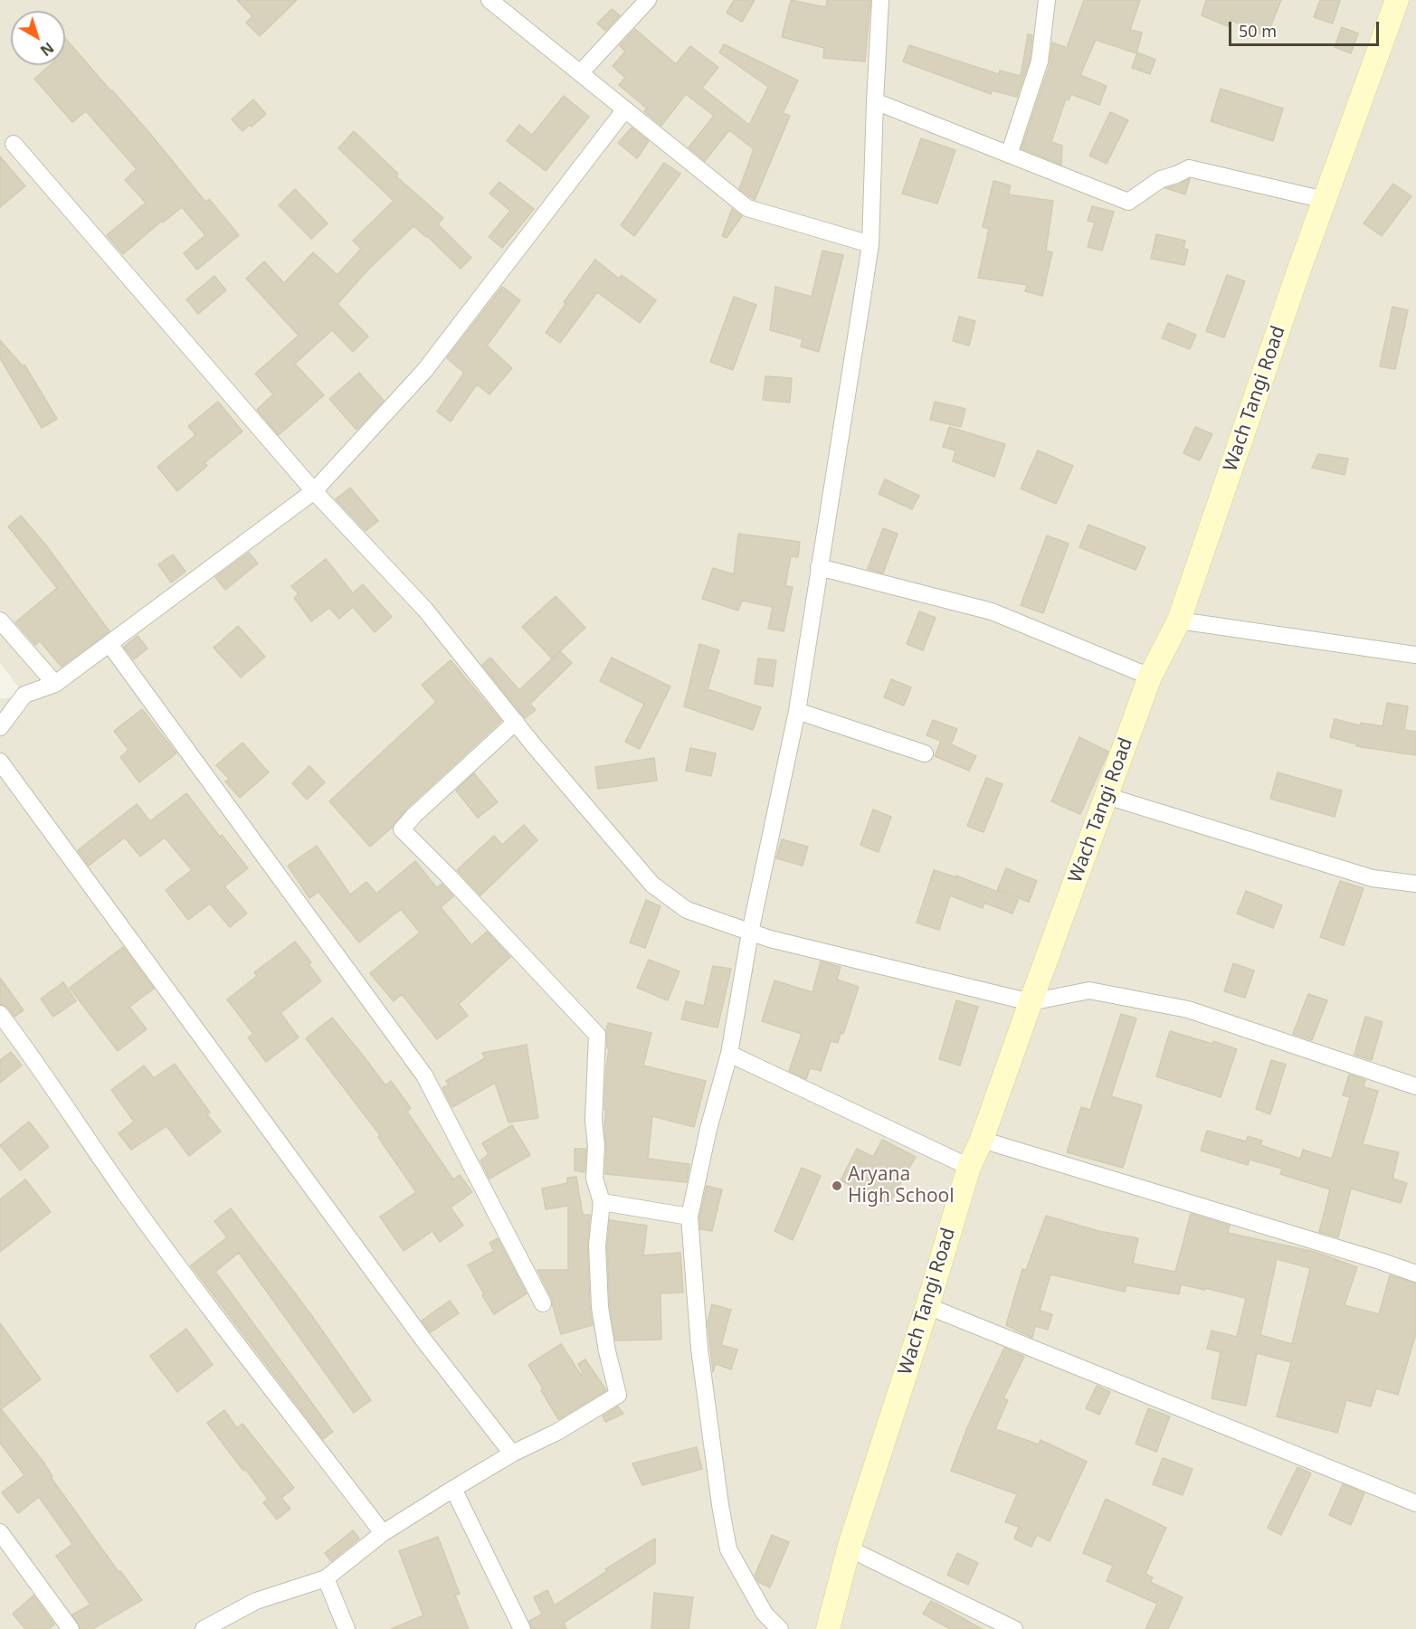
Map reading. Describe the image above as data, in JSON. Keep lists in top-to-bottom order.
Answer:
{
  "streets": {
    "main road": ["Wach Tangi Road"]
  },
  "places": ["Aryana High School"],
  "scale_bar": "50 m",
  "north": "bottom right"
}
